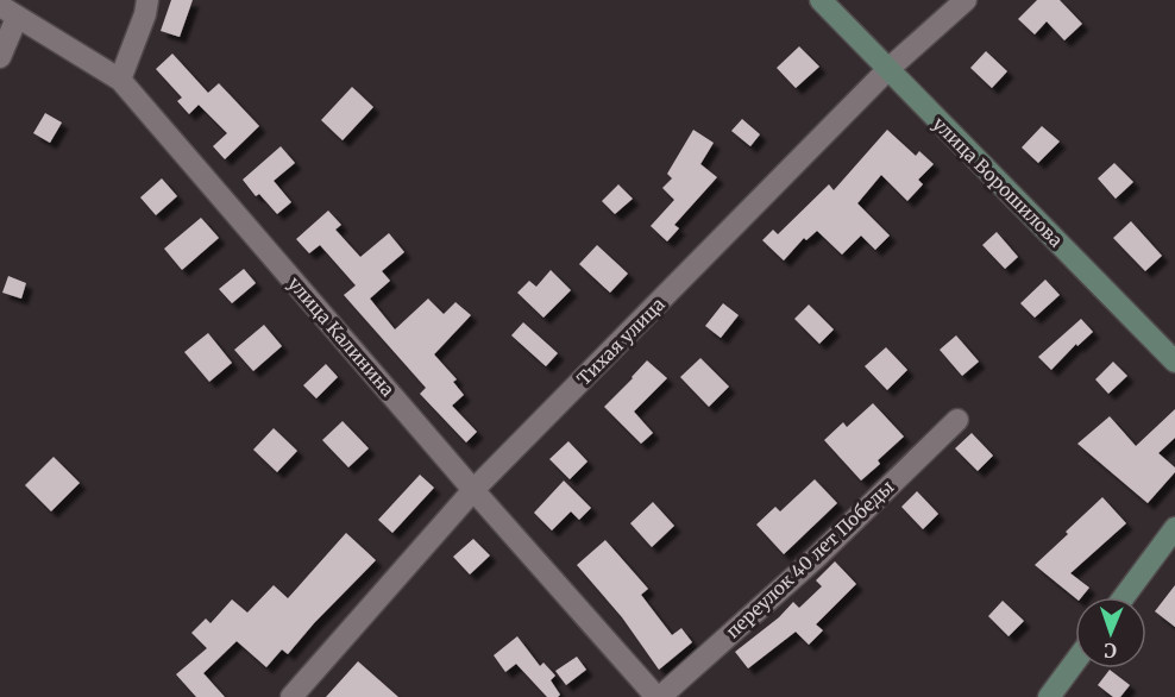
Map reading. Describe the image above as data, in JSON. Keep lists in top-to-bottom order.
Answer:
{
  "streets": {
    "main road": ["улица Ворошилова"],
    "street": ["улица Калинина", "Тихая улица", "переулок 40 лет Победы"]
  },
  "crossings": [
    ["улица Ворошилова", "Тихая улица"],
    ["улица Калинина", "Тихая улица"],
    ["улица Калинина", "переулок 40 лет Победы"]
  ],
  "north": "bottom"
}
